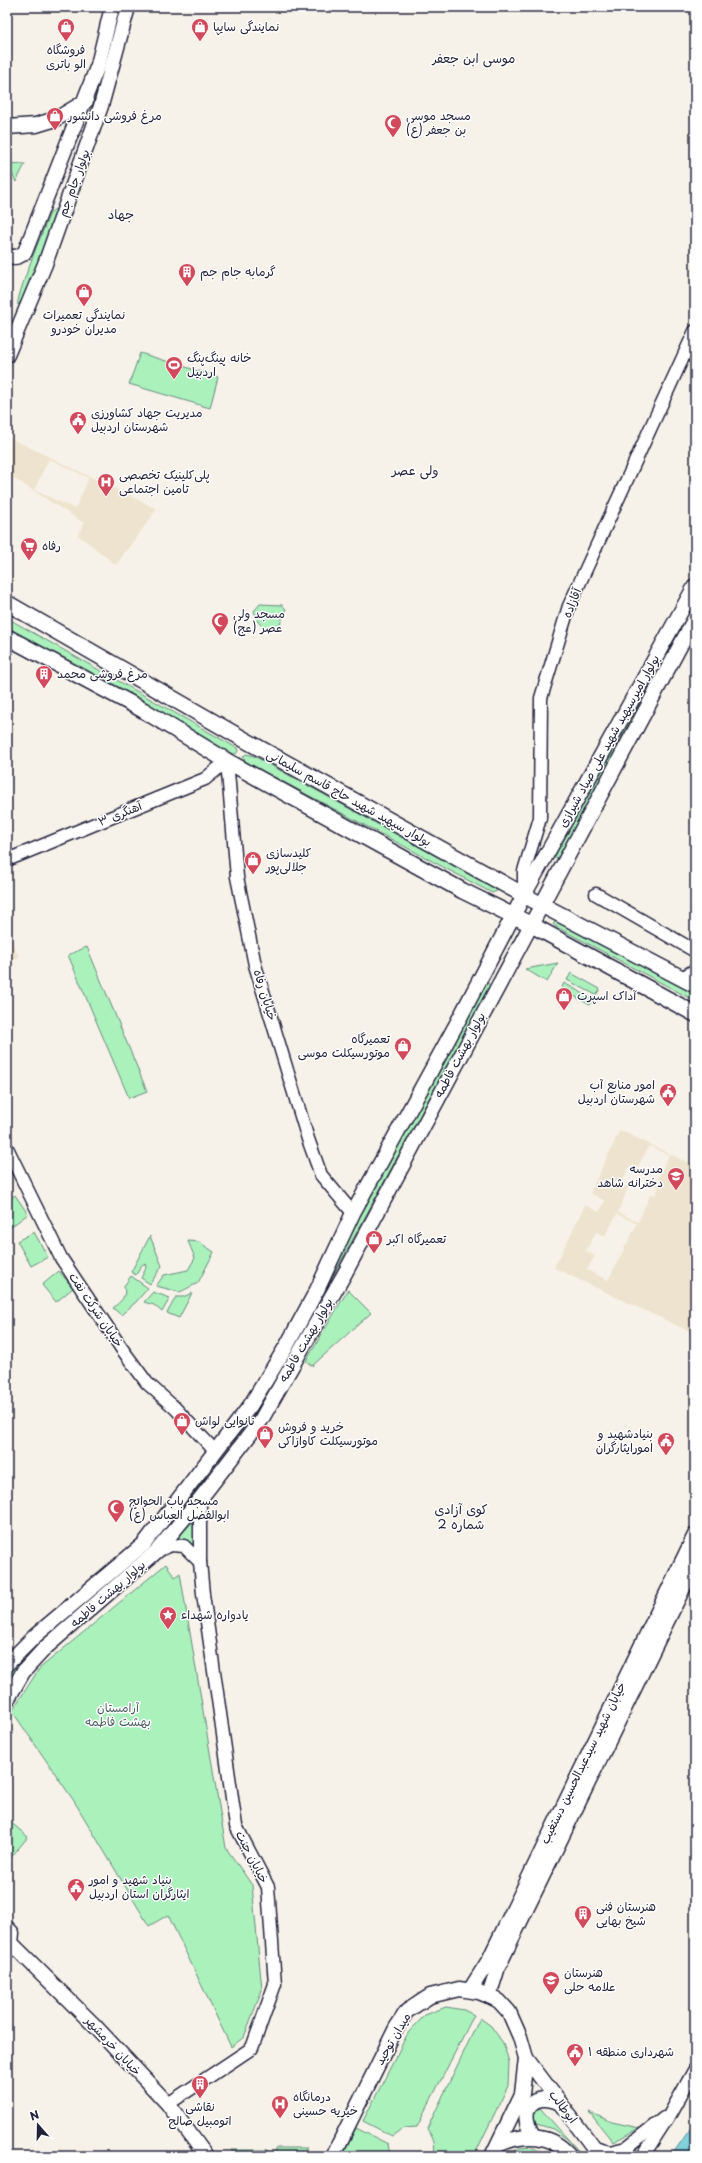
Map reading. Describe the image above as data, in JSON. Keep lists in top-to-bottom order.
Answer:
{
  "streets": {
    "main road": [
      "بولوار جام جم",
      "بولوار امیرسپهبد شهید علی صیاد شیرازی",
      "بولوار سپهبد شهید حاج قاسم سلیمانی",
      "بولوار بهشت فاطمه",
      "خیابان شهید سیدعبدالحسین دستغیب",
      "میدان توحید",
      "خیابان خرمشهر",
      "ابوطالب"
    ],
    "street": [
      "آقازاده",
      "آهنگری ۳",
      "خیابان رفاه",
      "خیابان شرکت نفت",
      "خیابان جنت"
    ]
  },
  "crossings": [
    ["آقازاده", "بولوار امیرسپهبد شهید علی صیاد شیرازی"],
    ["آقازاده", "بولوار سپهبد شهید حاج قاسم سلیمانی"],
    ["بولوار امیرسپهبد شهید علی صیاد شیرازی", "بولوار سپهبد شهید حاج قاسم سلیمانی"],
    ["بولوار امیرسپهبد شهید علی صیاد شیرازی", "بولوار بهشت فاطمه"],
    ["آهنگری ۳", "خیابان رفاه"],
    ["خیابان رفاه", "بولوار بهشت فاطمه"],
    ["بولوار بهشت فاطمه", "خیابان شرکت نفت"],
    ["بولوار بهشت فاطمه", "خیابان جنت"],
    ["خیابان شهید سیدعبدالحسین دستغیب", "میدان توحید"],
    ["خیابان جنت", "خیابان خرمشهر"],
    ["میدان توحید", "ابوطالب"]
  ],
  "districts": [
    "موسی ابن جعفر",
    "جهاد",
    "ولی عصر",
    "کوی آزادی شماره 2"
  ],
  "parks": ["آرامستان بهشت فاطمه"],
  "places": {
    "shop": [
      "فروشگاه الو باتری",
      "نمایندگی سایپا",
      "مرغ فروشی دانشور",
      "نمایندگی تعمیرات مدیران خودرو",
      "کلیدسازی جلالی‌پور",
      "آداک اسپرت",
      "تعمیرگاه موتورسیکلت موسی",
      "تعمیرگاه اکبر",
      "نانوایی لواش",
      "خرید و فروش موتورسیکلت کاوازاکی"
    ],
    "mosque": ["مسجد موسی بن جعفر (ع)", "مسجد ولی عصر (عج)", "مسجد باب الحوائج ابوالفضل العباس (ع)"],
    "building": [
      "گرمابه جام جم",
      "مرغ فروشی محمد",
      "هنرستان فنی شیخ بهایی",
      "نقاشی اتومبیل صالح"
    ],
    "sports": ["خانه پینگ‌پنگ اردبیل"],
    "public building": [
      "مدیریت جهاد کشاورزی شهرستان اردبیل",
      "امور منابع آب شهرستان اردبیل",
      "بنیادشهید و امورایثارگران",
      "بنیاد شهید و امور ایثارگران استان اردبیل",
      "شهرداری منطقه ۱"
    ],
    "hospital": ["پلی‌کلینیک تخصصی تامین اجتماعی", "درمانگاه خیریه حسینی"],
    "supermarket": ["رفاه"],
    "school or university": ["مدرسه دخترانه شاهد", "هنرستان علامه حلی"],
    "place": ["یادواره شهداء"]
  },
  "north": "top"
}
